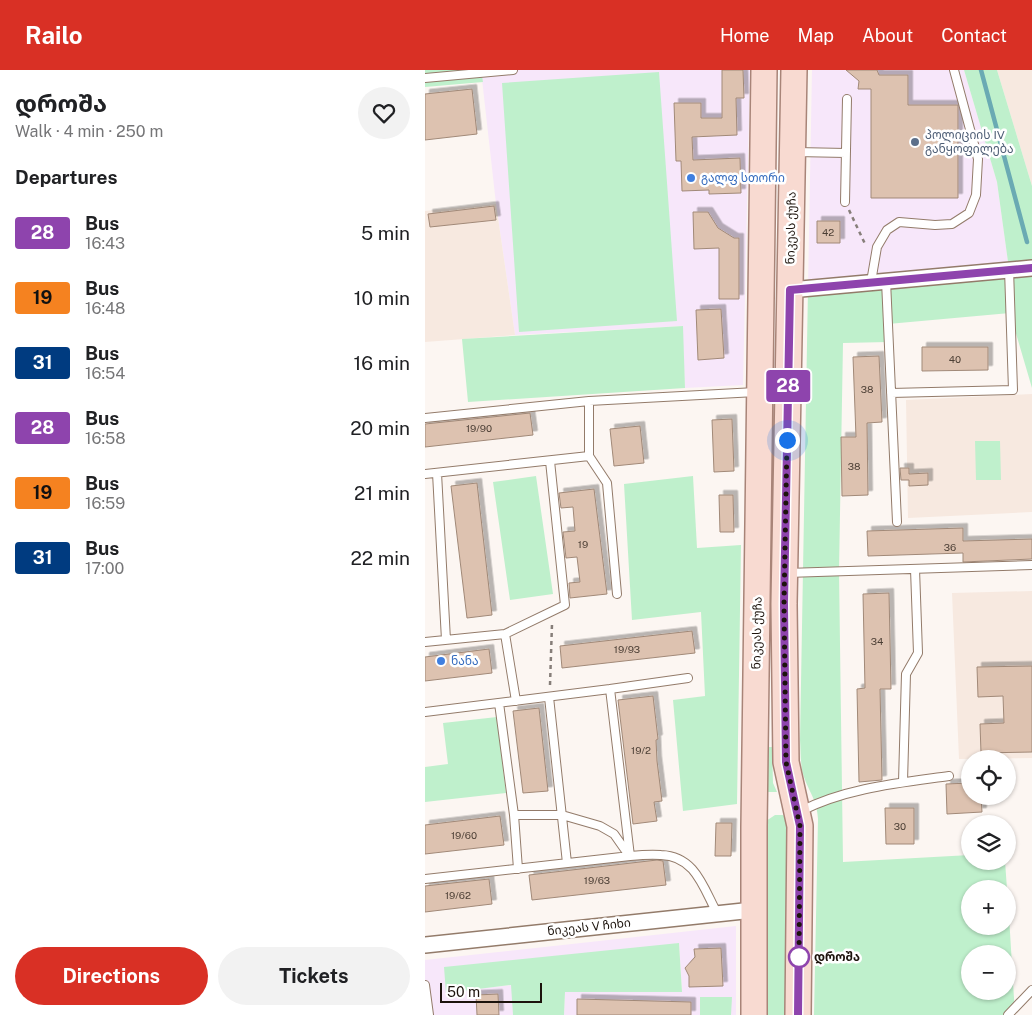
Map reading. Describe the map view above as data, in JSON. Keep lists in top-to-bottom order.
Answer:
{
  "streets": {
    "main road": ["ნიკეას ქუჩა"],
    "street": ["ნიკეას V ჩიხი"]
  },
  "crossings": [
    ["ნიკეას ქუჩა", "ნიკეას V ჩიხი"]
  ],
  "places": [
    "პოლიციის IV განყოფილება",
    "გალფ სთორი",
    "ნანა",
    "დროშა"
  ],
  "lines": ["bus line 28"],
  "house_numbers": [
    "42",
    "40",
    "38",
    "19/90",
    "38",
    "19",
    "36",
    "34",
    "19/93",
    "19/2",
    "30",
    "19/60",
    "19/63",
    "19/62"
  ],
  "scale_bar": "50 m",
  "page": {
    "header": "Railo",
    "nav": [
      "Home",
      "Map",
      "About",
      "Contact"
    ],
    "heading": [
      ["დროშა", "Walk · 4 min · 250 m"],
      "Departures"
    ],
    "on_map": "28",
    "list": [
      {
        "mark": "28",
        "name": "Bus",
        "note": "16:43",
        "value": "5 min"
      },
      {
        "mark": "19",
        "name": "Bus",
        "note": "16:48",
        "value": "10 min"
      },
      {
        "mark": "31",
        "name": "Bus",
        "note": "16:54",
        "value": "16 min"
      },
      {
        "mark": "28",
        "name": "Bus",
        "note": "16:58",
        "value": "20 min"
      },
      {
        "mark": "19",
        "name": "Bus",
        "note": "16:59",
        "value": "21 min"
      },
      {
        "mark": "31",
        "name": "Bus",
        "note": "17:00",
        "value": "22 min"
      }
    ],
    "map_buttons": ["+", "−"],
    "buttons": ["Directions", "Tickets"],
    "scale": "50 m"
  }
}
